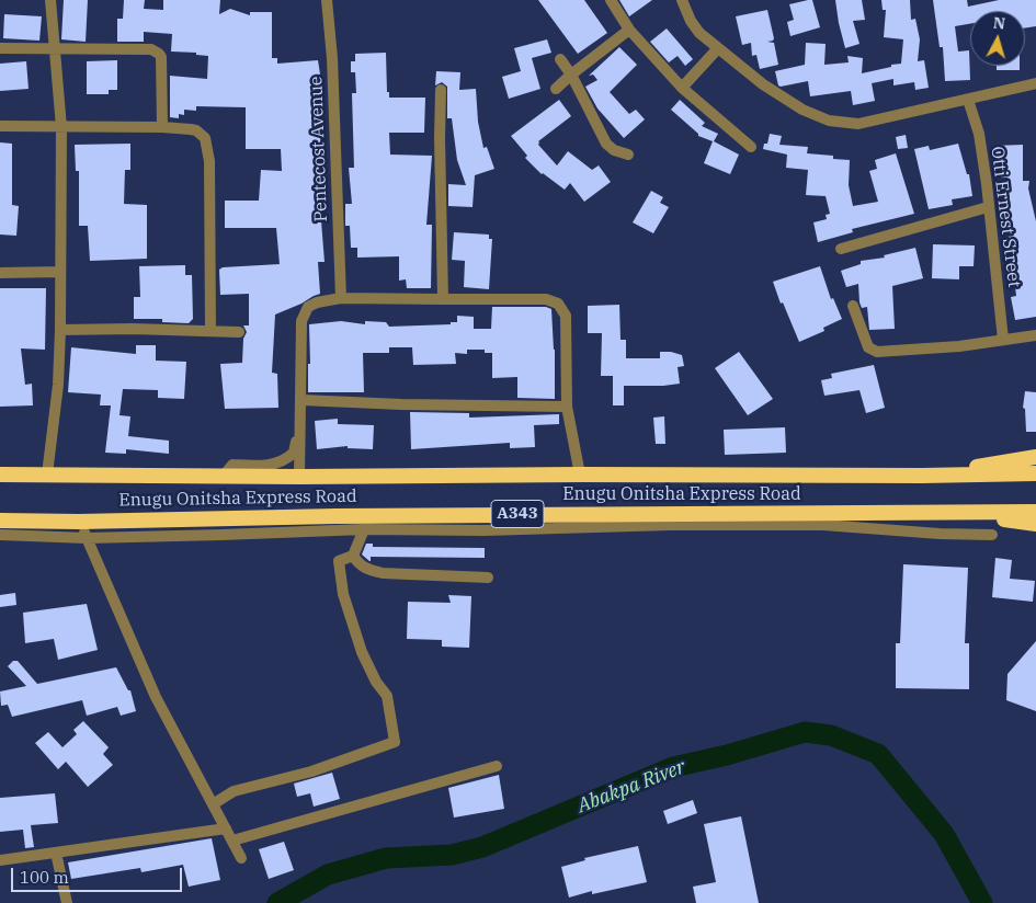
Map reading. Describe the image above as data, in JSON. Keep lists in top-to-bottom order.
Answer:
{
  "streets": {
    "highway": ["Enugu Onitsha Express Road", "A343"],
    "street": ["Pentecost Avenue", "Otti Ernest Street"]
  },
  "water": ["Abakpa River"],
  "scale_bar": "100 m",
  "north": "top"
}
